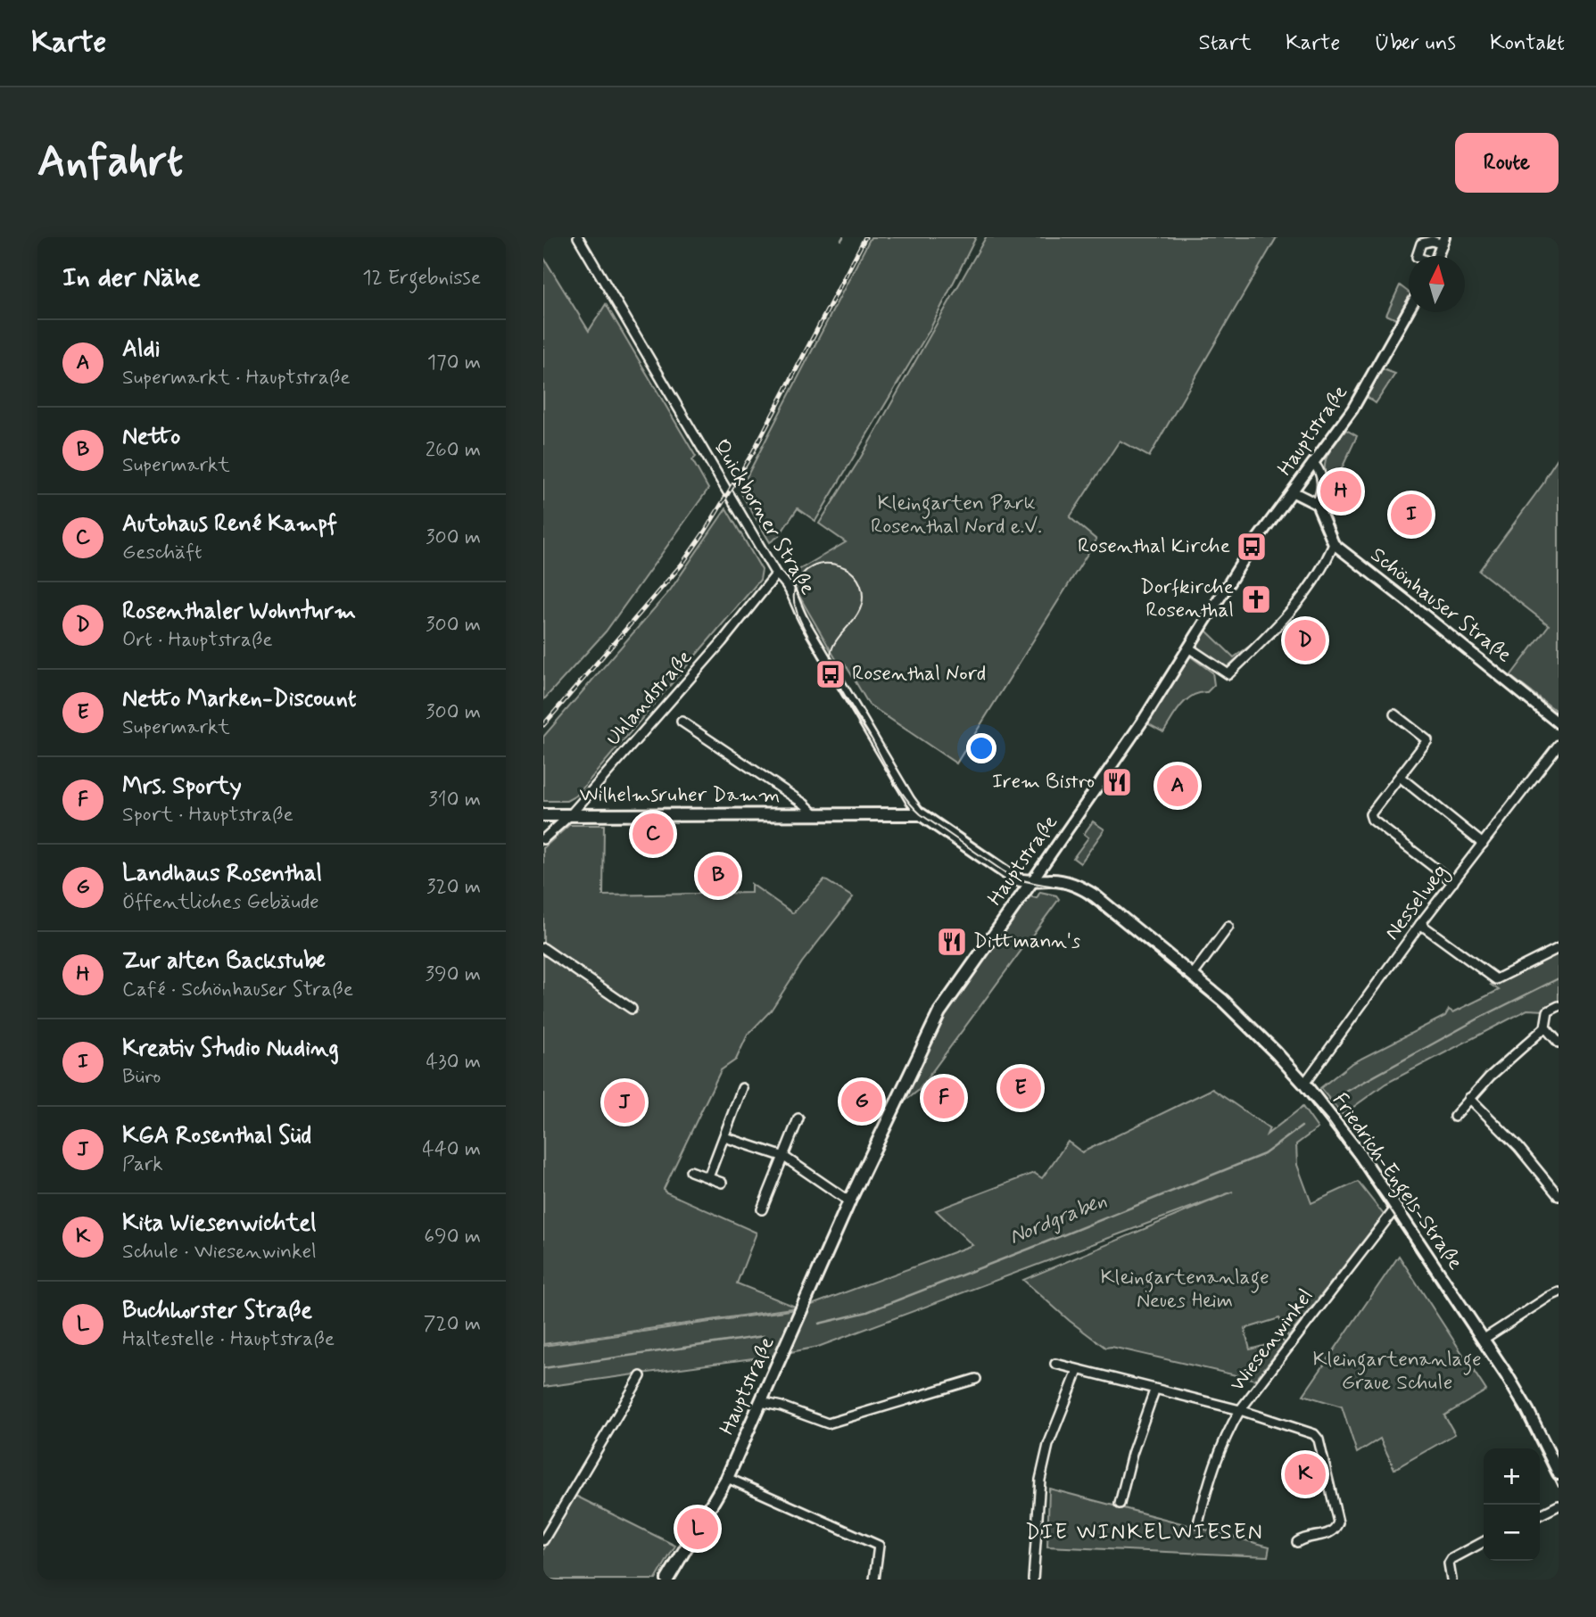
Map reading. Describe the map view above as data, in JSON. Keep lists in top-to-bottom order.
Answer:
{
  "streets": {
    "main road": ["Hauptstraße", "Wilhelmsruher Damm", "Friedrich-Engels-Straße"],
    "street": [
      "Quickborner Straße",
      "Schönhauser Straße",
      "Uhlandstraße",
      "Nesselweg",
      "Wiesenwinkel"
    ]
  },
  "crossings": [
    ["Hauptstraße", "Schönhauser Straße"],
    ["Hauptstraße", "Friedrich-Engels-Straße"],
    ["Quickborner Straße", "Uhlandstraße"],
    ["Quickborner Straße", "Wilhelmsruher Damm"],
    ["Uhlandstraße", "Wilhelmsruher Damm"],
    ["Nesselweg", "Friedrich-Engels-Straße"],
    ["Friedrich-Engels-Straße", "Wiesenwinkel"]
  ],
  "districts": ["DIE WINKELWIESEN"],
  "water": ["Nordgraben"],
  "parks": ["Kleingarten Park Rosenthal Nord e.V.", "Kleingartenanlage Neues Heim", "Kleingartenanlage Graue Schule"],
  "places": {
    "bus stop": ["Rosenthal Kirche", "Rosenthal Nord"],
    "church": ["Dorfkirche Rosenthal"],
    "restaurant": ["Irem Bistro", "Dittmann's"]
  },
  "north": "top",
  "page": {
    "header": "Karte",
    "nav": [
      "Start",
      "Karte",
      "Über uns",
      "Kontakt"
    ],
    "buttons": "Route",
    "title": "Anfahrt",
    "heading": ["In der Nähe", "12 Ergebnisse"],
    "list": [
      {
        "mark": "A",
        "name": "Aldi",
        "note": "Supermarkt · Hauptstraße",
        "value": "170 m"
      },
      {
        "mark": "B",
        "name": "Netto",
        "note": "Supermarkt",
        "value": "260 m"
      },
      {
        "mark": "C",
        "name": "Autohaus René Kampf",
        "note": "Geschäft",
        "value": "300 m"
      },
      {
        "mark": "D",
        "name": "Rosenthaler Wohnturm",
        "note": "Ort · Hauptstraße",
        "value": "300 m"
      },
      {
        "mark": "E",
        "name": "Netto Marken-Discount",
        "note": "Supermarkt",
        "value": "300 m"
      },
      {
        "mark": "F",
        "name": "Mrs. Sporty",
        "note": "Sport · Hauptstraße",
        "value": "310 m"
      },
      {
        "mark": "G",
        "name": "Landhaus Rosenthal",
        "note": "Öffentliches Gebäude",
        "value": "320 m"
      },
      {
        "mark": "H",
        "name": "Zur alten Backstube",
        "note": "Café · Schönhauser Straße",
        "value": "390 m"
      },
      {
        "mark": "I",
        "name": "Kreativ Studio Nuding",
        "note": "Büro",
        "value": "430 m"
      },
      {
        "mark": "J",
        "name": "KGA Rosenthal Süd",
        "note": "Park",
        "value": "440 m"
      },
      {
        "mark": "K",
        "name": "Kita Wiesenwichtel",
        "note": "Schule · Wiesenwinkel",
        "value": "690 m"
      },
      {
        "mark": "L",
        "name": "Buchhorster Straße",
        "note": "Haltestelle · Hauptstraße",
        "value": "720 m"
      }
    ],
    "pins": [
      "H",
      "I",
      "D",
      "A",
      "C",
      "B",
      "E",
      "F",
      "G",
      "J",
      "K",
      "L"
    ],
    "map_buttons": ["+", "−"]
  }
}
